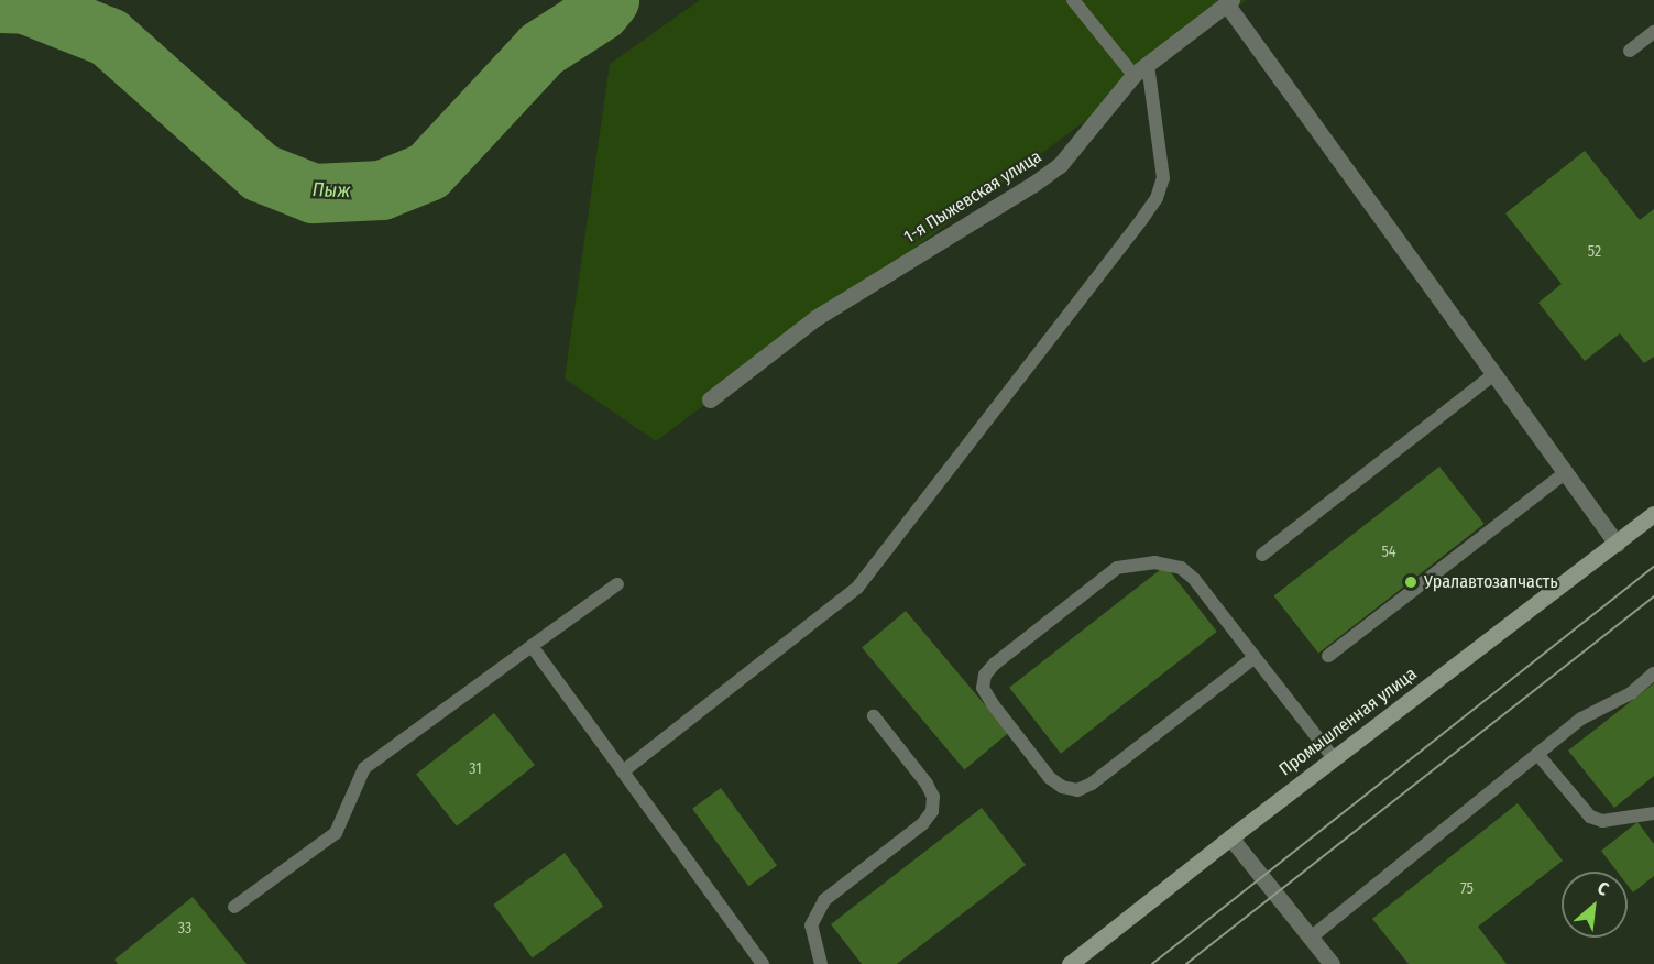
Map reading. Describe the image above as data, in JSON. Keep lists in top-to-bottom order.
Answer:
{
  "streets": {
    "street": ["1-я Пыжевская улица", "Промышленная улица"]
  },
  "water": ["Пыж"],
  "places": ["Уралавтозапчасть"],
  "house_numbers": [
    "52",
    "54",
    "31",
    "75",
    "33"
  ],
  "north": "top right"
}
